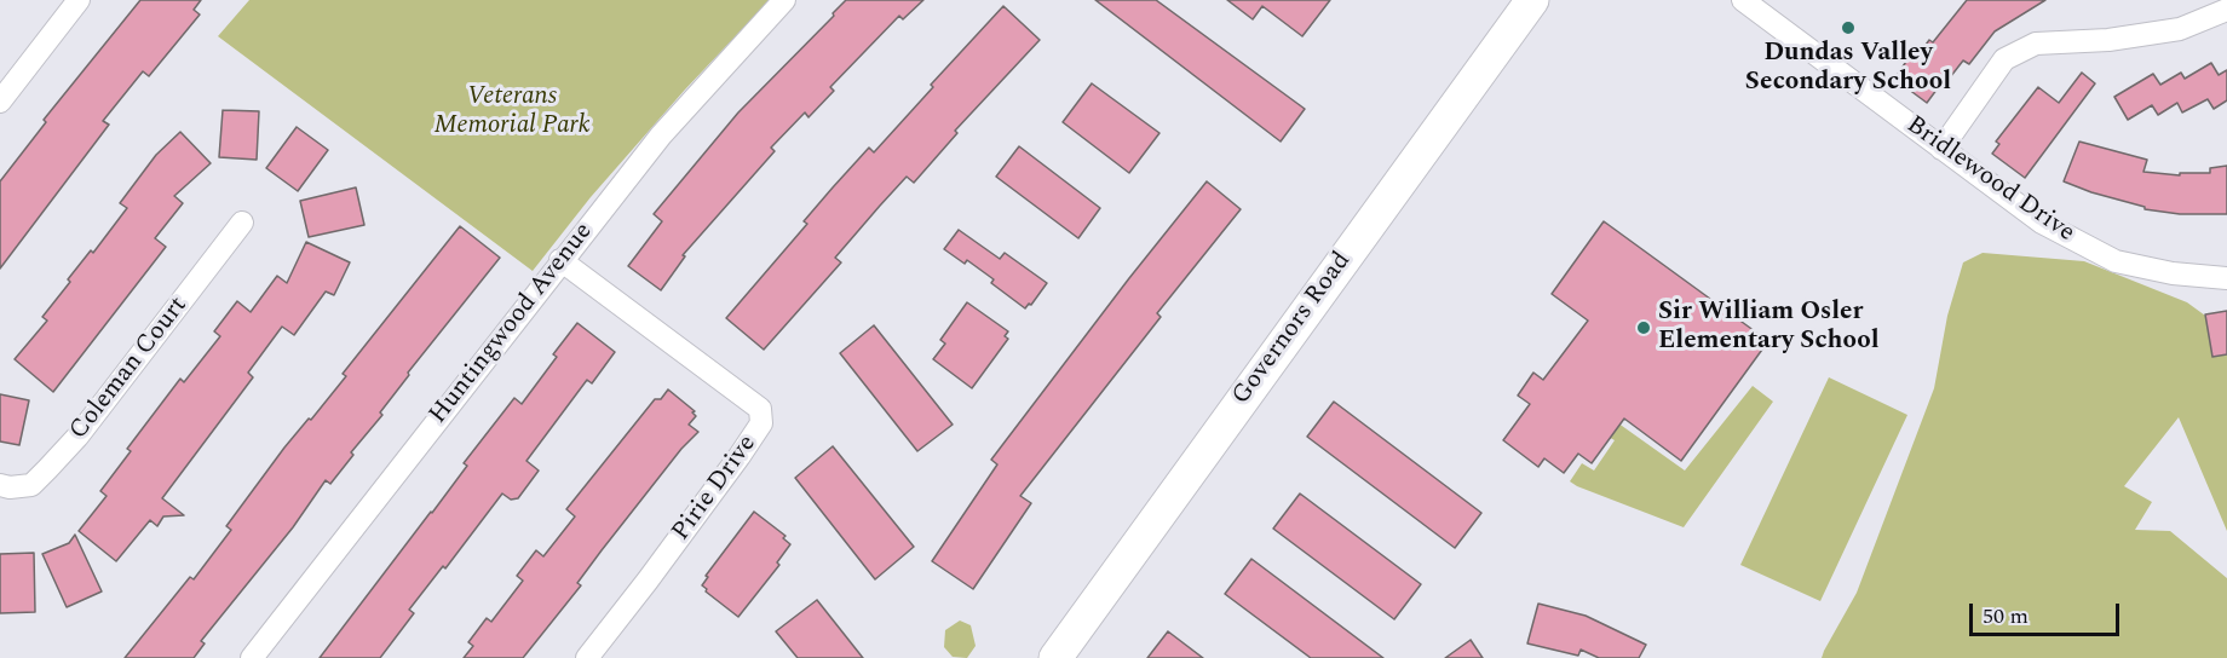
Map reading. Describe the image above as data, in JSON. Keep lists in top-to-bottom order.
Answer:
{
  "streets": {
    "main road": ["Governors Road"],
    "street": [
      "Bridlewood Drive",
      "Huntingwood Avenue",
      "Coleman Court",
      "Pirie Drive"
    ]
  },
  "crossings": [
    ["Huntingwood Avenue", "Pirie Drive"]
  ],
  "parks": ["Veterans Memorial Park"],
  "places": ["Dundas Valley Secondary School", "Sir William Osler Elementary School"],
  "scale_bar": "50 m"
}
